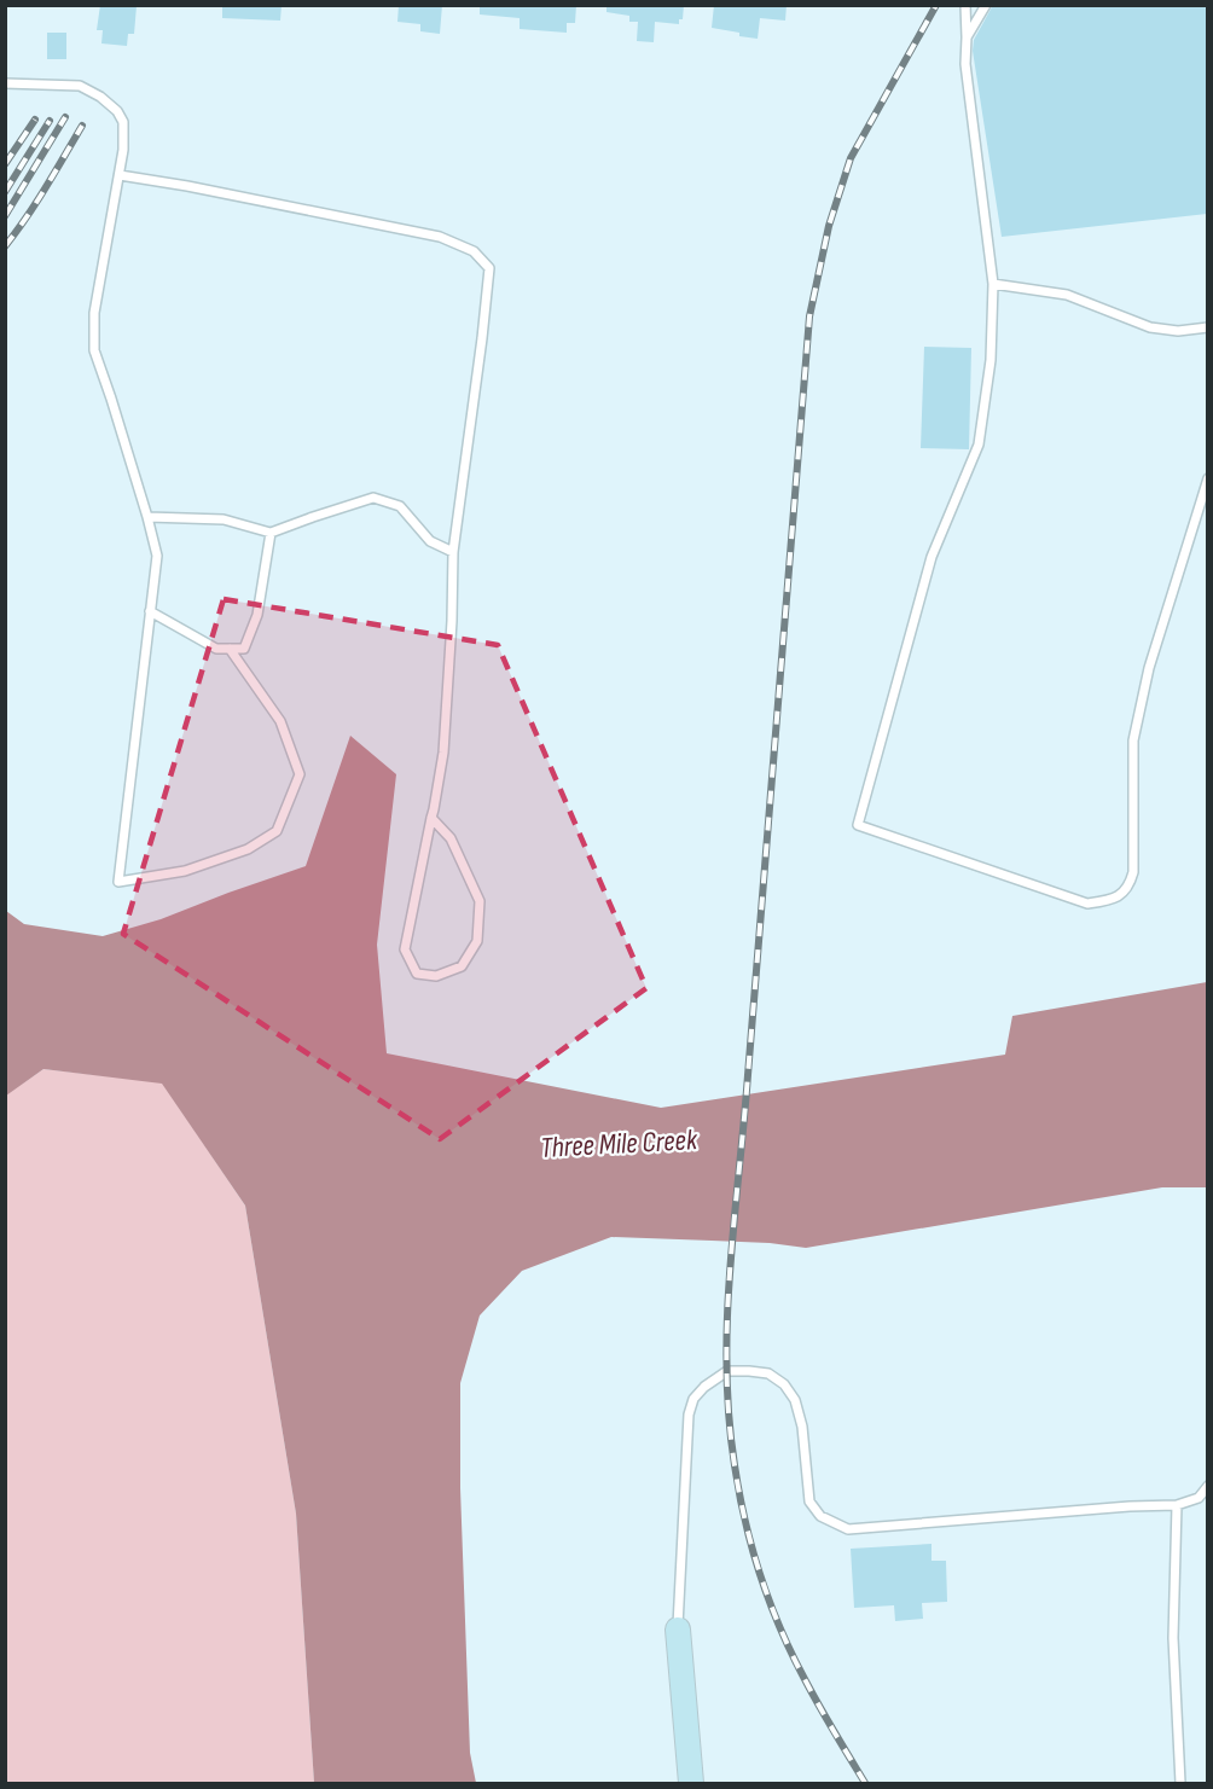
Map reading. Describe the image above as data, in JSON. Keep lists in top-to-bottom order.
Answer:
{
  "water": ["Three Mile Creek"]
}
